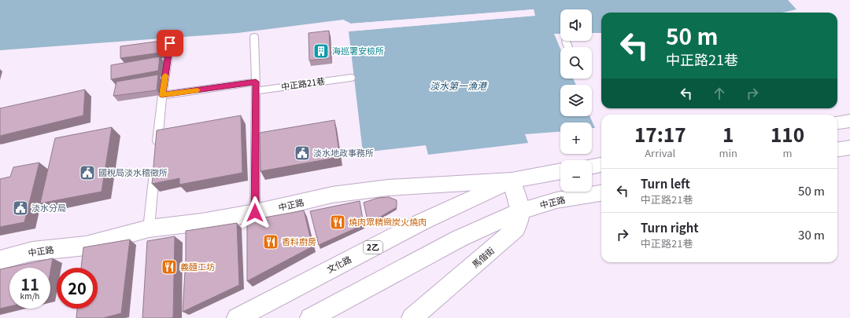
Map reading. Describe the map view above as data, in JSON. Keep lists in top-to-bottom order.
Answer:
{
  "streets": {
    "main road": [
      "中正路",
      "2乙",
      "馬偕街",
      "文化路"
    ],
    "lane": ["中正路21巷"]
  },
  "crossings": [
    ["中正路", "馬偕街"],
    ["中正路", "文化路"],
    ["馬偕街", "文化路"]
  ],
  "water": ["淡水第一漁港"],
  "places": {
    "building": ["海巡署安檢所"],
    "public building": ["淡水地政事務所", "國稅局淡水稽徵所", "淡水分局"],
    "restaurant": ["燒肉眾精緻炭火燒肉", "香料廚房", "義麵工坊"]
  },
  "page": {
    "map_buttons": ["+", "−"],
    "turn": ["50 m", "中正路21巷"],
    "eta": [
      "17:17",
      "Arrival",
      "1",
      "min",
      "110",
      "m"
    ],
    "list": [
      {
        "name": "Turn left",
        "note": "中正路21巷",
        "value": "50 m"
      },
      {
        "name": "Turn right",
        "note": "中正路21巷",
        "value": "30 m"
      }
    ],
    "speed": "11 km/h",
    "limit": "20"
  }
}
